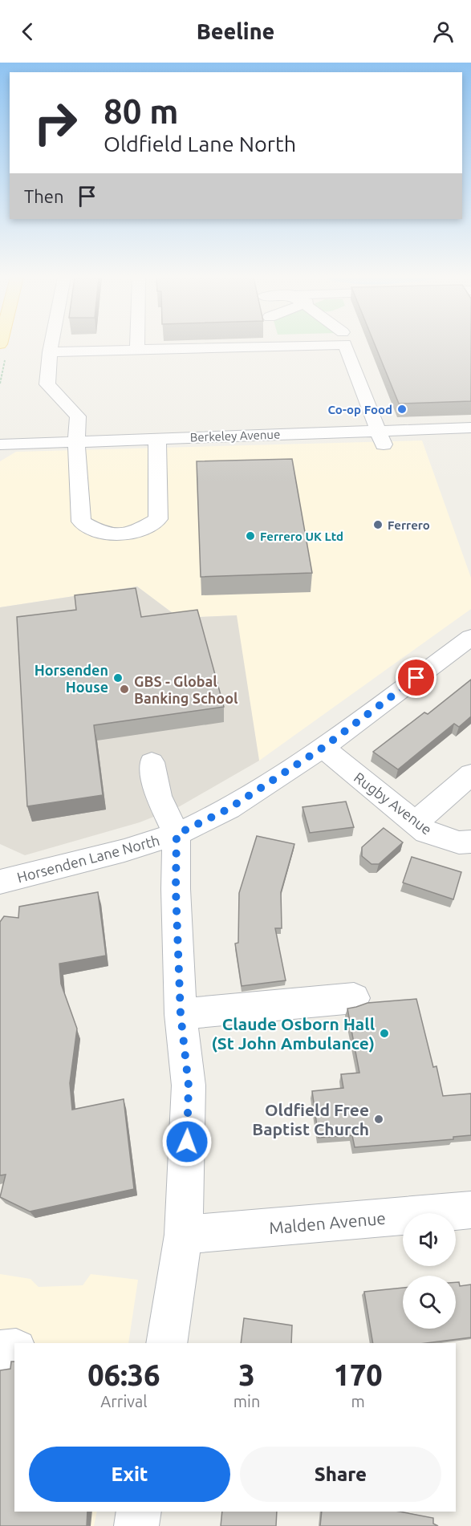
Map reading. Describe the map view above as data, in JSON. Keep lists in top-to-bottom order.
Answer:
{
  "streets": {
    "street": [
      "Berkeley Avenue",
      "Rugby Avenue",
      "Horsenden Lane North",
      "Malden Avenue"
    ]
  },
  "crossings": [
    ["Rugby Avenue", "Horsenden Lane North"]
  ],
  "places": [
    "Co-op Food",
    "Ferrero",
    "Ferrero UK Ltd",
    "Horsenden House",
    "GBS - Global Banking School",
    "Claude Osborn Hall (St John Ambulance)",
    "Oldfield Free Baptist Church"
  ],
  "page": {
    "header": "Beeline",
    "turn": ["80 m", "Oldfield Lane North"],
    "then": "Then",
    "eta": [
      "06:36",
      "Arrival",
      "3",
      "min",
      "170",
      "m"
    ],
    "buttons": ["Exit", "Share"]
  }
}
